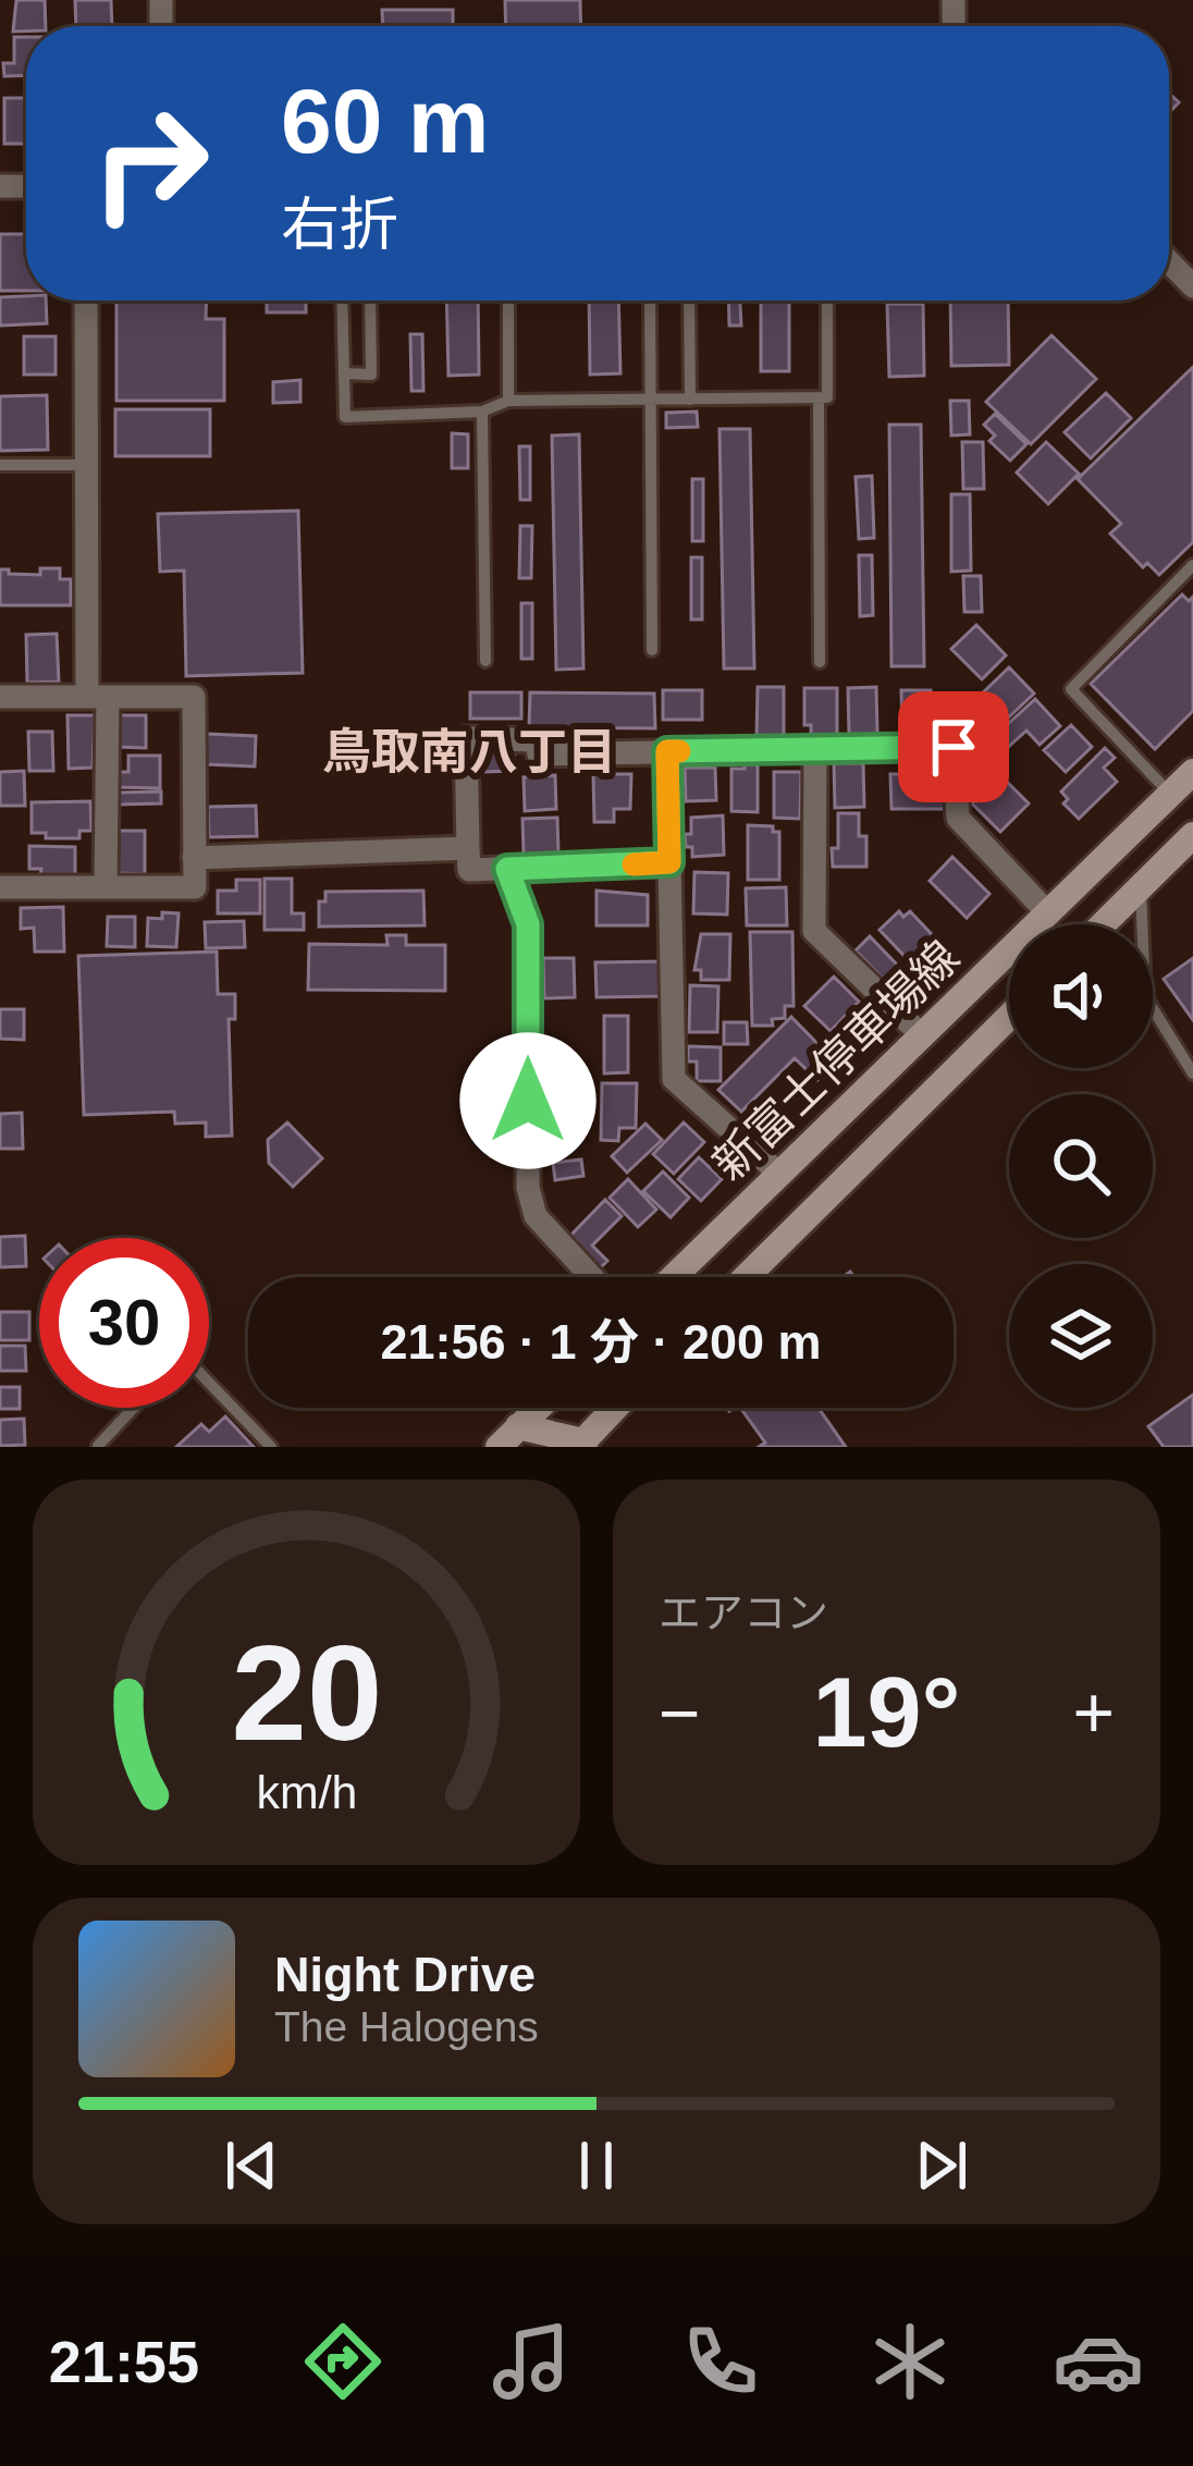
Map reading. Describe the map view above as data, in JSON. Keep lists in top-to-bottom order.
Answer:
{
  "streets": {
    "main road": ["新富士停車場線"]
  },
  "districts": ["鳥取南八丁目"],
  "page": {
    "turn": ["60 m", "右折"],
    "limit": "30",
    "trip": "21:56 · 1 分 · 200 m",
    "tile": "エアコン",
    "heat": ["−", "19°", "+"],
    "song": ["Night Drive", "The Halogens"],
    "tabs": "21:55",
    "gauge": ["20", "km/h"]
  }
}
